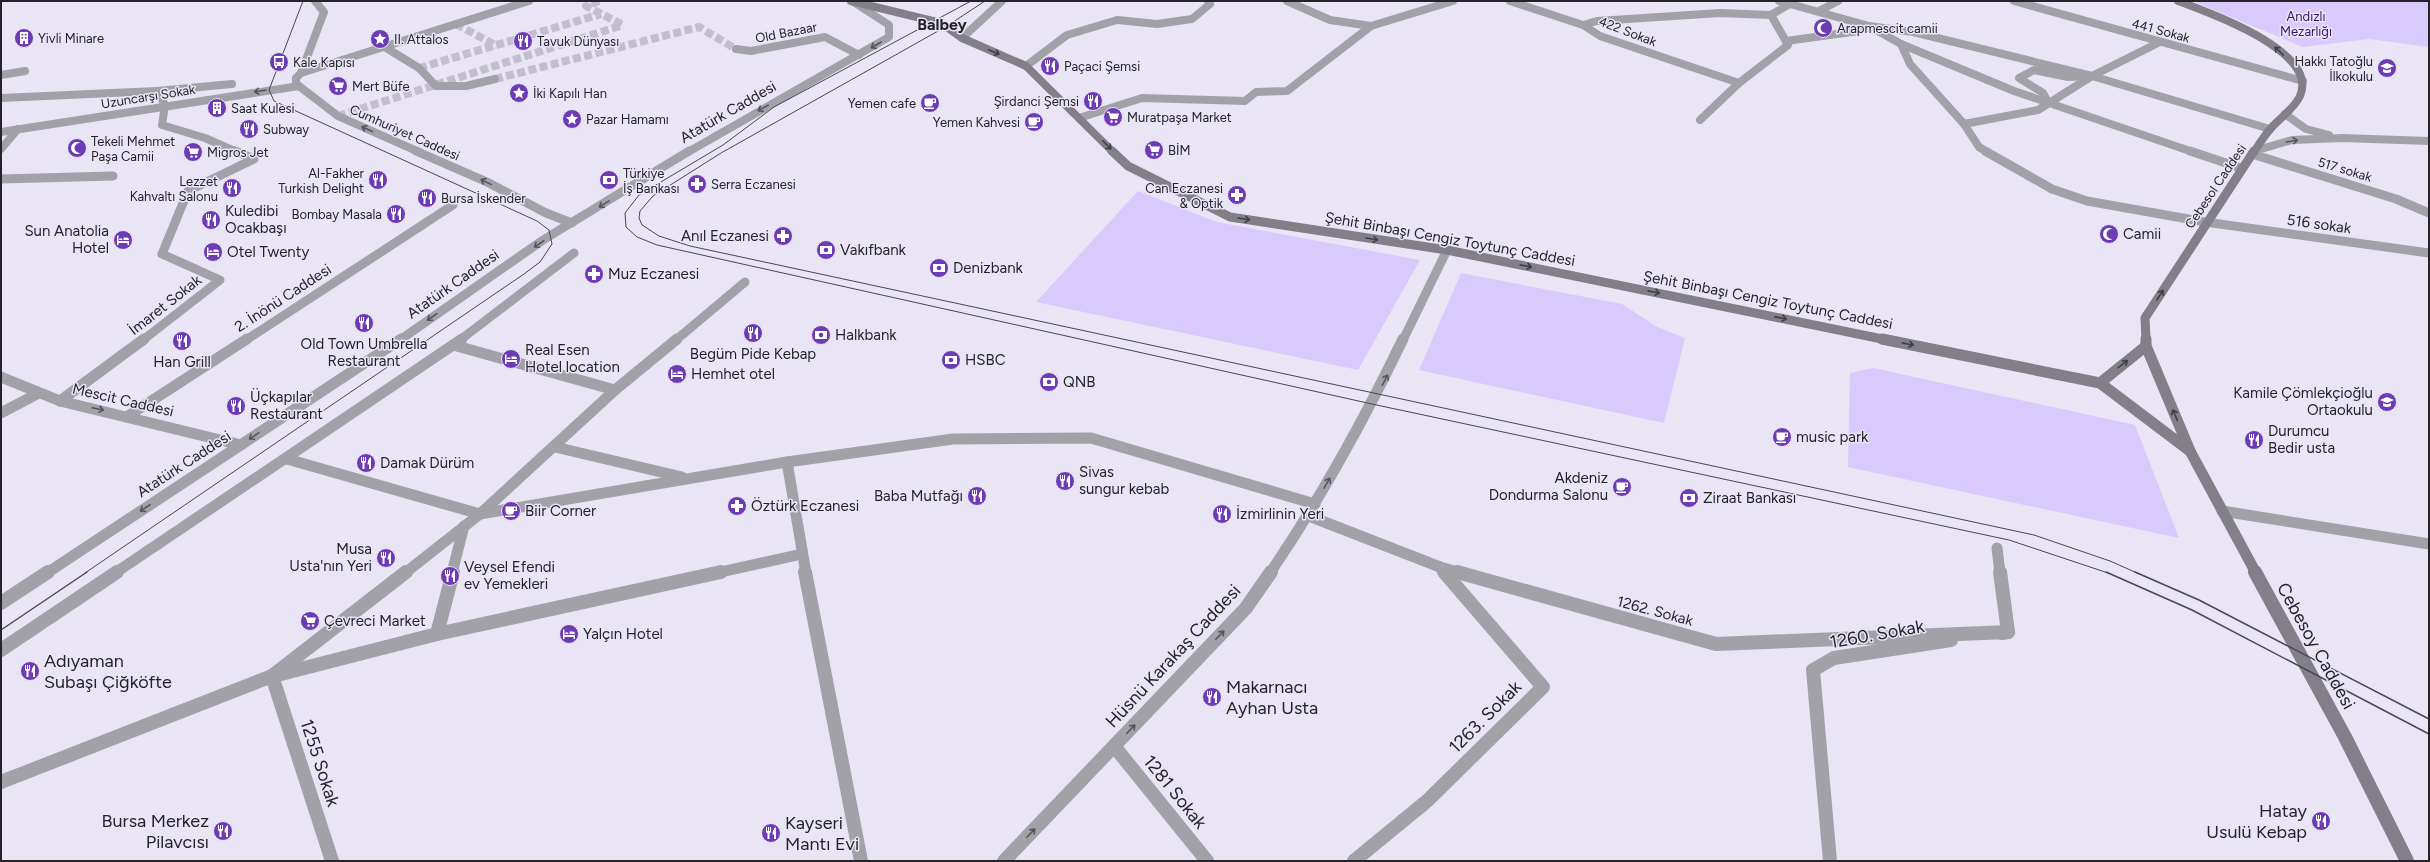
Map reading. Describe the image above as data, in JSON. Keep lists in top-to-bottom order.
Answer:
{
  "streets": {
    "main road": ["Cebesol Caddesi", "Şehit Binbaşı Cengiz Toytunç Caddesi", "Cebesoy Caddesi"],
    "street": [
      "441 Sokak",
      "422 Sokak",
      "Old Bazaar",
      "Uzuncarşı Sokak",
      "Atatürk Caddesi",
      "Cumhuriyet Caddesi",
      "517 sokak",
      "516 sokak",
      "2. İnönü Caddesi",
      "İmaret Sokak",
      "Mescit Caddesi",
      "1262. Sokak",
      "1260. Sokak",
      "Hüsnü Karakaş Caddesi",
      "1263. Sokak",
      "1255 Sokak",
      "1281 Sokak"
    ]
  },
  "crossings": [
    ["441 Sokak", "Cebesol Caddesi"],
    ["Old Bazaar", "Atatürk Caddesi"],
    ["Uzuncarşı Sokak", "Cumhuriyet Caddesi"],
    ["Uzuncarşı Sokak", "İmaret Sokak"],
    ["Atatürk Caddesi", "Cumhuriyet Caddesi"],
    ["Atatürk Caddesi", "Şehit Binbaşı Cengiz Toytunç Caddesi"],
    ["Atatürk Caddesi", "Mescit Caddesi"],
    ["517 sokak", "Cebesol Caddesi"],
    ["Cebesol Caddesi", "516 sokak"],
    ["Cebesol Caddesi", "Şehit Binbaşı Cengiz Toytunç Caddesi"],
    ["Cebesol Caddesi", "Cebesoy Caddesi"],
    ["Şehit Binbaşı Cengiz Toytunç Caddesi", "Cebesoy Caddesi"],
    ["Şehit Binbaşı Cengiz Toytunç Caddesi", "Hüsnü Karakaş Caddesi"],
    ["2. İnönü Caddesi", "Mescit Caddesi"],
    ["İmaret Sokak", "Mescit Caddesi"],
    ["1262. Sokak", "1260. Sokak"],
    ["1262. Sokak", "Hüsnü Karakaş Caddesi"],
    ["1262. Sokak", "1263. Sokak"],
    ["Hüsnü Karakaş Caddesi", "1281 Sokak"]
  ],
  "one_way": ["Cebesol Caddesi", "Şehit Binbaşı Cengiz Toytunç Caddesi", "Hüsnü Karakaş Caddesi"],
  "districts": ["Balbey"],
  "parks": ["Andızlı Mezarlığı"],
  "places": {
    "mosque": ["Arapmescit camii", "Tekeli Mehmet Paşa Camii", "Camii"],
    "building": ["Yivli Minare", "Saat Kulesi"],
    "place": ["II. Attalos", "İki Kapılı Han", "Pazar Hamamı"],
    "restaurant": [
      "Tavuk Dünyası",
      "Paçaci Şemsi",
      "Şirdanci Şemsi",
      "Subway",
      "Al-Fakher Turkish Delight",
      "Lezzet Kahvaltı Salonu",
      "Bursa İskender",
      "Bombay Masala",
      "Kuledibi Ocakbaşı",
      "Old Town Umbrella Restaurant",
      "Begüm Pide Kebap",
      "Han Grill",
      "Üçkapılar Restaurant",
      "Durumcu Bedir usta",
      "Damak Dürüm",
      "Sivas sungur kebab",
      "Baba Mutfağı",
      "İzmirlinin Yeri",
      "Musa Usta'nın Yeri",
      "Veysel Efendi ev Yemekleri",
      "Adıyaman Subaşı Çiğköfte",
      "Makarnacı Ayhan Usta",
      "Hatay Usulü Kebap",
      "Bursa Merkez Pilavcısı",
      "Kayseri Mantı Evi"
    ],
    "bus stop": ["Kale Kapısı"],
    "school or university": ["Hakkı Tatoğlu İlkokulu", "Kamile Çömlekçioğlu Ortaokulu"],
    "supermarket": [
      "Mert Büfe",
      "Muratpaşa Market",
      "BİM",
      "Migros Jet",
      "Çevreci Market"
    ],
    "cafe": [
      "Yemen cafe",
      "Yemen Kahvesi",
      "music park",
      "Akdeniz Dondurma Salonu",
      "Biir Corner"
    ],
    "bank": [
      "Türkiye İş Bankası",
      "Vakıfbank",
      "Denizbank",
      "Halkbank",
      "HSBC",
      "QNB",
      "Ziraat Bankası"
    ],
    "pharmacy": [
      "Serra Eczanesi",
      "Can Eczanesi & Optik",
      "Anıl Eczanesi",
      "Muz Eczanesi",
      "Öztürk Eczanesi"
    ],
    "hotel": [
      "Sun Anatolia Hotel",
      "Otel Twenty",
      "Real Esen Hotel location",
      "Hemhet otel",
      "Yalçın Hotel"
    ]
  }
}
